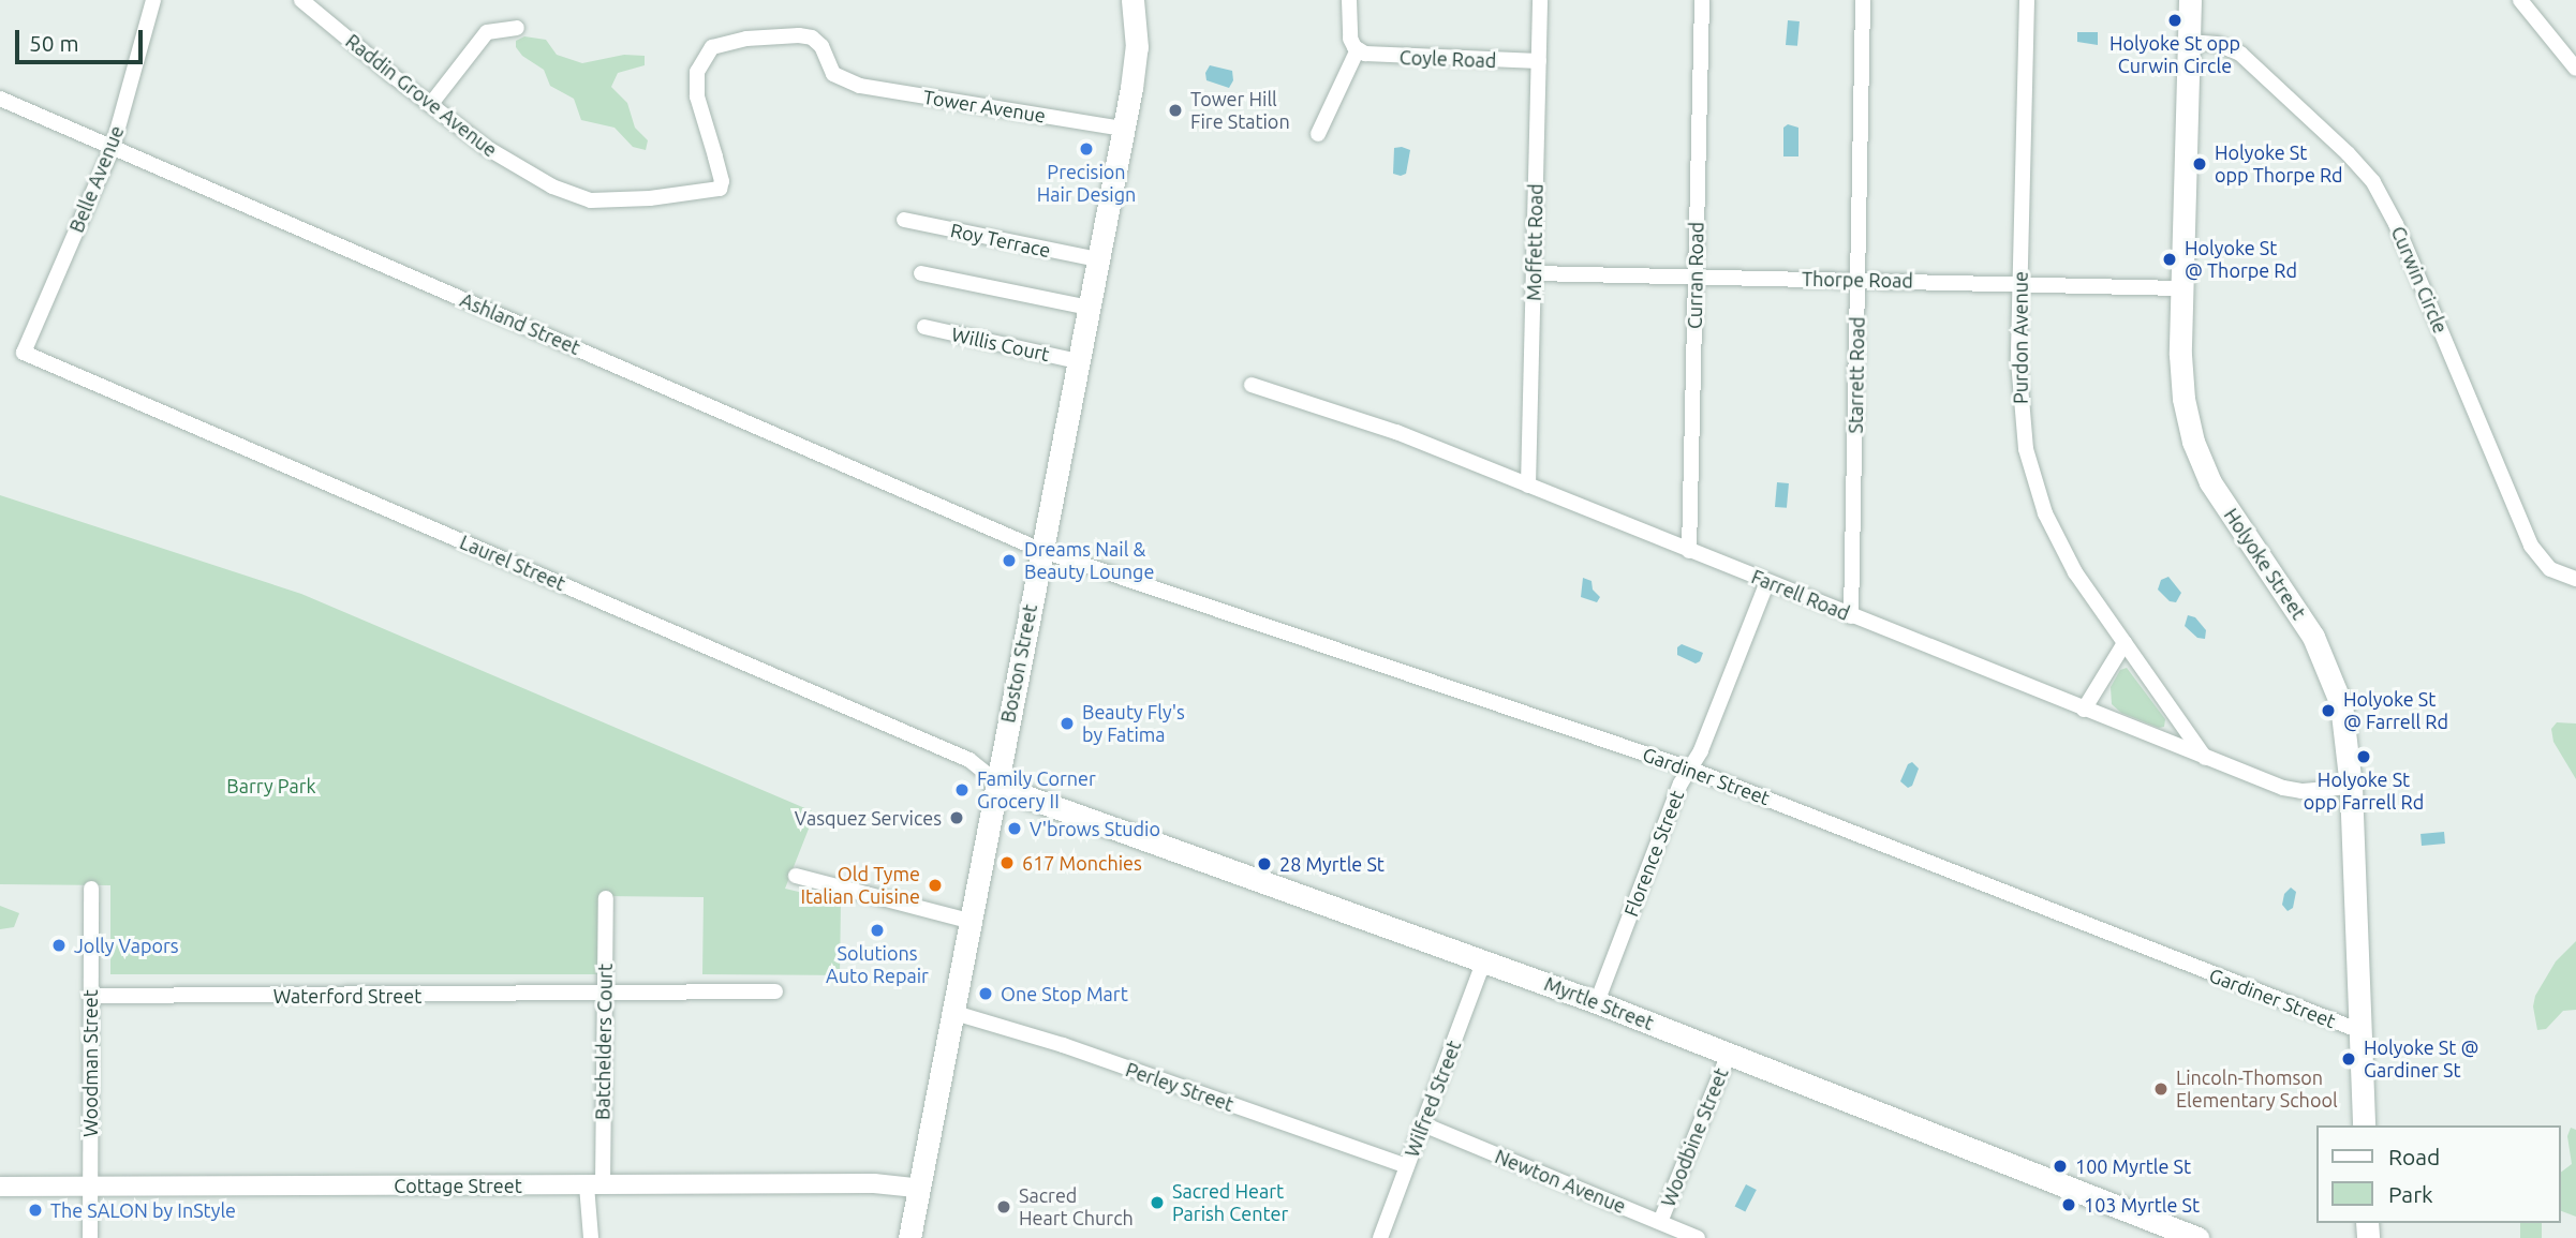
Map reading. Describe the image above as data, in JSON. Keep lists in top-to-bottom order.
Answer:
{
  "streets": {
    "main road": ["Holyoke Street", "Boston Street", "Myrtle Street"],
    "street": [
      "Coyle Road",
      "Raddin Grove Avenue",
      "Tower Avenue",
      "Belle Avenue",
      "Roy Terrace",
      "Moffett Road",
      "Curran Road",
      "Thorpe Road",
      "Curwin Circle",
      "Ashland Street",
      "Purdon Avenue",
      "Willis Court",
      "Starrett Road",
      "Laurel Street",
      "Farrell Road",
      "Gardiner Street",
      "Florence Street",
      "Waterford Street",
      "Batchelders Court",
      "Woodman Street",
      "Perley Street",
      "Wilfred Street",
      "Woodbine Street",
      "Newton Avenue",
      "Cottage Street"
    ]
  },
  "crossings": [
    ["Coyle Road", "Moffett Road"],
    ["Raddin Grove Avenue", "Tower Avenue"],
    ["Tower Avenue", "Boston Street"],
    ["Belle Avenue", "Ashland Street"],
    ["Belle Avenue", "Laurel Street"],
    ["Roy Terrace", "Boston Street"],
    ["Moffett Road", "Thorpe Road"],
    ["Moffett Road", "Farrell Road"],
    ["Curran Road", "Thorpe Road"],
    ["Curran Road", "Farrell Road"],
    ["Thorpe Road", "Purdon Avenue"],
    ["Thorpe Road", "Starrett Road"],
    ["Thorpe Road", "Holyoke Street"],
    ["Curwin Circle", "Holyoke Street"],
    ["Ashland Street", "Boston Street"],
    ["Ashland Street", "Gardiner Street"],
    ["Purdon Avenue", "Farrell Road"],
    ["Willis Court", "Boston Street"],
    ["Starrett Road", "Farrell Road"],
    ["Laurel Street", "Boston Street"],
    ["Laurel Street", "Myrtle Street"],
    ["Holyoke Street", "Farrell Road"],
    ["Holyoke Street", "Gardiner Street"],
    ["Farrell Road", "Florence Street"],
    ["Boston Street", "Gardiner Street"],
    ["Boston Street", "Myrtle Street"],
    ["Boston Street", "Perley Street"],
    ["Boston Street", "Cottage Street"],
    ["Gardiner Street", "Florence Street"],
    ["Florence Street", "Myrtle Street"],
    ["Waterford Street", "Batchelders Court"],
    ["Waterford Street", "Woodman Street"],
    ["Myrtle Street", "Wilfred Street"],
    ["Myrtle Street", "Woodbine Street"],
    ["Batchelders Court", "Cottage Street"],
    ["Woodman Street", "Cottage Street"],
    ["Perley Street", "Wilfred Street"],
    ["Wilfred Street", "Newton Avenue"],
    ["Woodbine Street", "Newton Avenue"]
  ],
  "parks": ["Barry Park"],
  "places": [
    "Holyoke St opp Curwin Circle",
    "Tower Hill Fire Station",
    "Precision Hair Design",
    "Holyoke St opp Thorpe Rd",
    "Holyoke St @ Thorpe Rd",
    "Dreams Nail & Beauty Lounge",
    "Holyoke St @ Farrell Rd",
    "Beauty Fly's by Fatima",
    "Holyoke St opp Farrell Rd",
    "Family Corner Grocery II",
    "Vasquez Services",
    "V'brows Studio",
    "617 Monchies",
    "28 Myrtle St",
    "Old Tyme Italian Cuisine",
    "Solutions Auto Repair",
    "Jolly Vapors",
    "One Stop Mart",
    "Holyoke St @ Gardiner St",
    "Lincoln-Thomson Elementary School",
    "100 Myrtle St",
    "Sacred Heart Parish Center",
    "103 Myrtle St",
    "Sacred Heart Church",
    "The SALON by InStyle"
  ],
  "legend": ["Road", "Park"],
  "scale_bar": "50 m"
}
